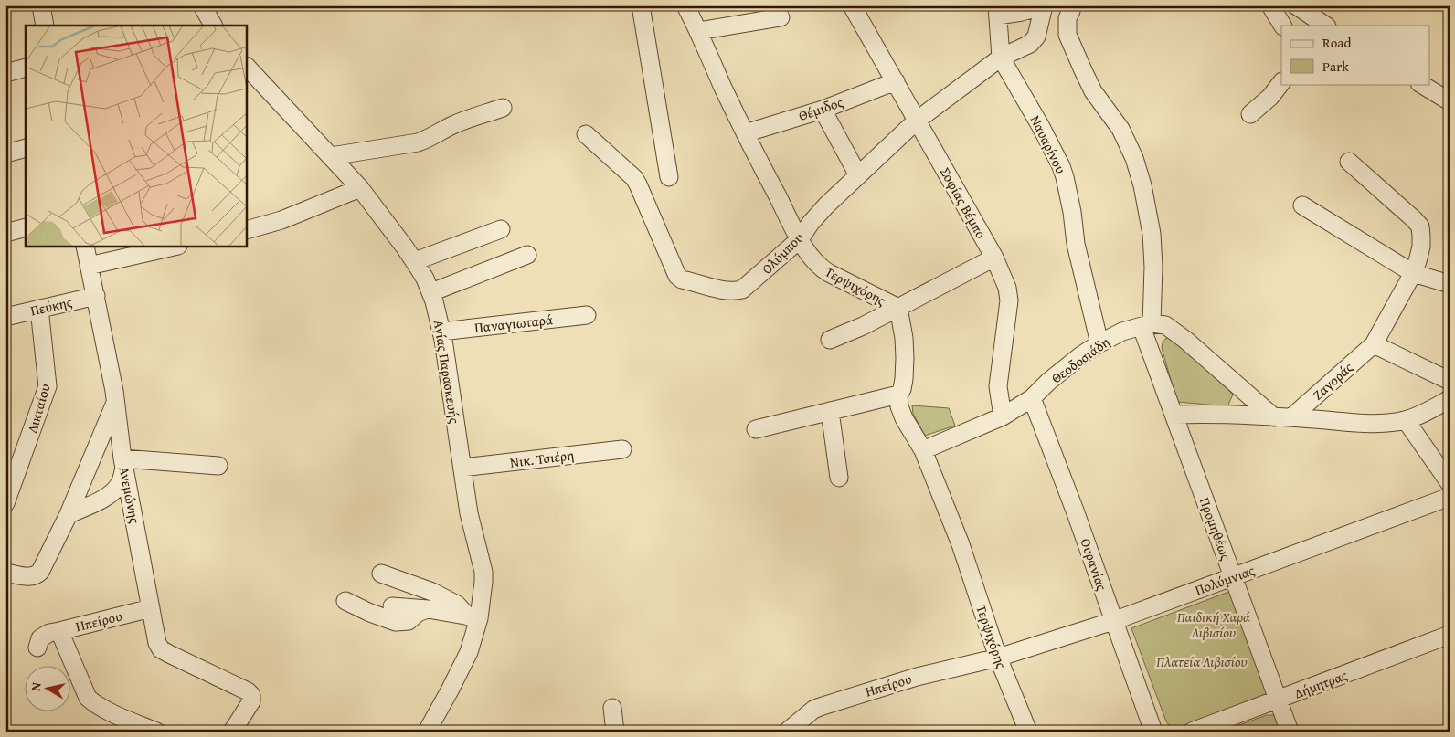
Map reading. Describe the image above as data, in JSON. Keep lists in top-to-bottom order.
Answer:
{
  "streets": {
    "street": [
      "Θέμιδος",
      "Ναυαρίνου",
      "Σοφίας Βέμπο",
      "Ολύμπου",
      "Τερψιχόρης",
      "Πεύκης",
      "Παναγιωταρά",
      "Θεοδοσιάδη",
      "Αγίας Παρασκευής",
      "Ζαγοράς",
      "Δικταίου",
      "Νικ. Τσιέρη",
      "Ανεμώνης",
      "Προμηθέως",
      "Ουρανίας",
      "Πολύμνιας",
      "Ηπείρου",
      "Δήμητρας"
    ]
  },
  "crossings": [
    ["Θέμιδος", "Σοφίας Βέμπο"],
    ["Θέμιδος", "Τερψιχόρης"],
    ["Ναυαρίνου", "Ολύμπου"],
    ["Ναυαρίνου", "Θεοδοσιάδη"],
    ["Σοφίας Βέμπο", "Ολύμπου"],
    ["Σοφίας Βέμπο", "Θεοδοσιάδη"],
    ["Ολύμπου", "Τερψιχόρης"],
    ["Τερψιχόρης", "Θεοδοσιάδη"],
    ["Τερψιχόρης", "Πολύμνιας"],
    ["Τερψιχόρης", "Ηπείρου"],
    ["Πεύκης", "Δικταίου"],
    ["Πεύκης", "Ανεμώνης"],
    ["Παναγιωταρά", "Αγίας Παρασκευής"],
    ["Θεοδοσιάδη", "Προμηθέως"],
    ["Θεοδοσιάδη", "Ουρανίας"],
    ["Αγίας Παρασκευής", "Νικ. Τσιέρη"],
    ["Ανεμώνης", "Ηπείρου"],
    ["Προμηθέως", "Πολύμνιας"],
    ["Προμηθέως", "Δήμητρας"],
    ["Ουρανίας", "Πολύμνιας"],
    ["Πολύμνιας", "Ηπείρου"]
  ],
  "parks": ["Παιδική Χαρά Λιβισίου", "Πλατεία Λιβισίου"],
  "legend": ["Road", "Park"],
  "north": "left"
}
